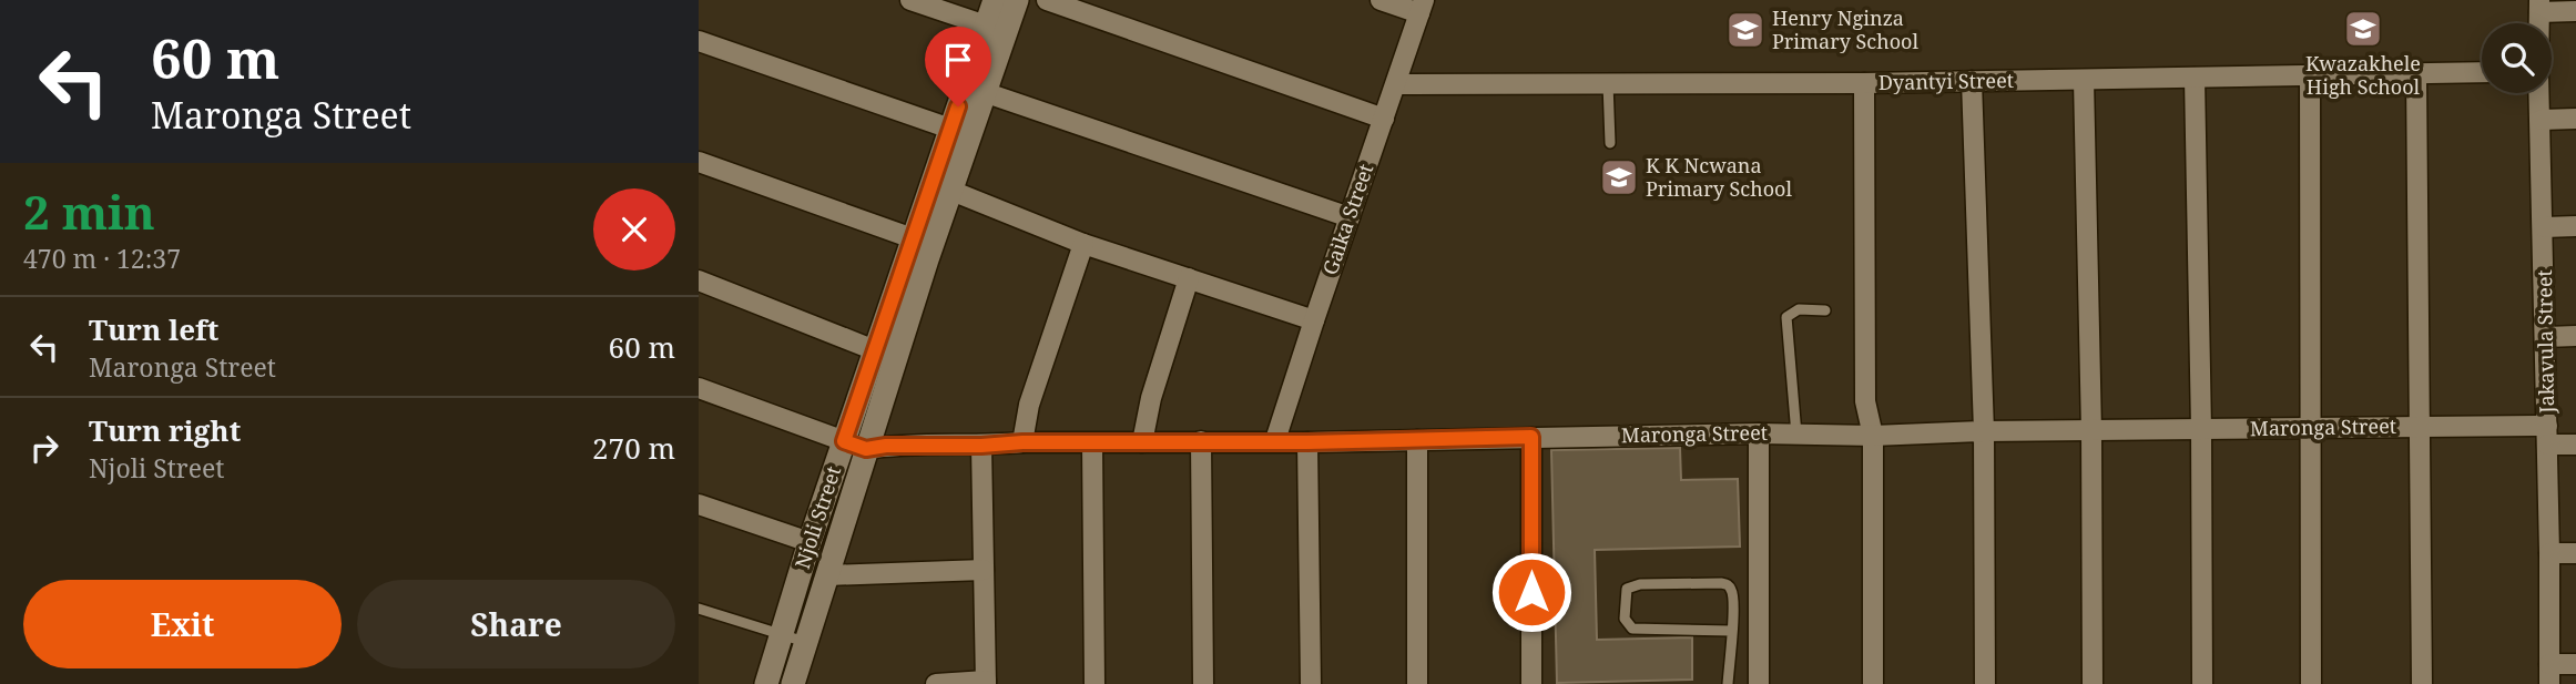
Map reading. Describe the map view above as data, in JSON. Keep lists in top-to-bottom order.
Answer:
{
  "streets": {
    "street": [
      "Dyantyi Street",
      "Gaika Street",
      "Jakavula Street",
      "Maronga Street",
      "Njoli Street"
    ]
  },
  "crossings": [
    ["Dyantyi Street", "Gaika Street"],
    ["Gaika Street", "Maronga Street"],
    ["Jakavula Street", "Maronga Street"],
    ["Maronga Street", "Njoli Street"]
  ],
  "places": {
    "school or university": ["Kwazakhele High School", "Henry Nginza Primary School", "K K Ncwana Primary School"]
  },
  "page": {
    "turn": ["60 m", "Maronga Street"],
    "heading": ["2 min", "470 m · 12:37"],
    "list": [
      {
        "name": "Turn left",
        "note": "Maronga Street",
        "value": "60 m"
      },
      {
        "name": "Turn right",
        "note": "Njoli Street",
        "value": "270 m"
      }
    ],
    "buttons": ["Exit", "Share"]
  }
}
